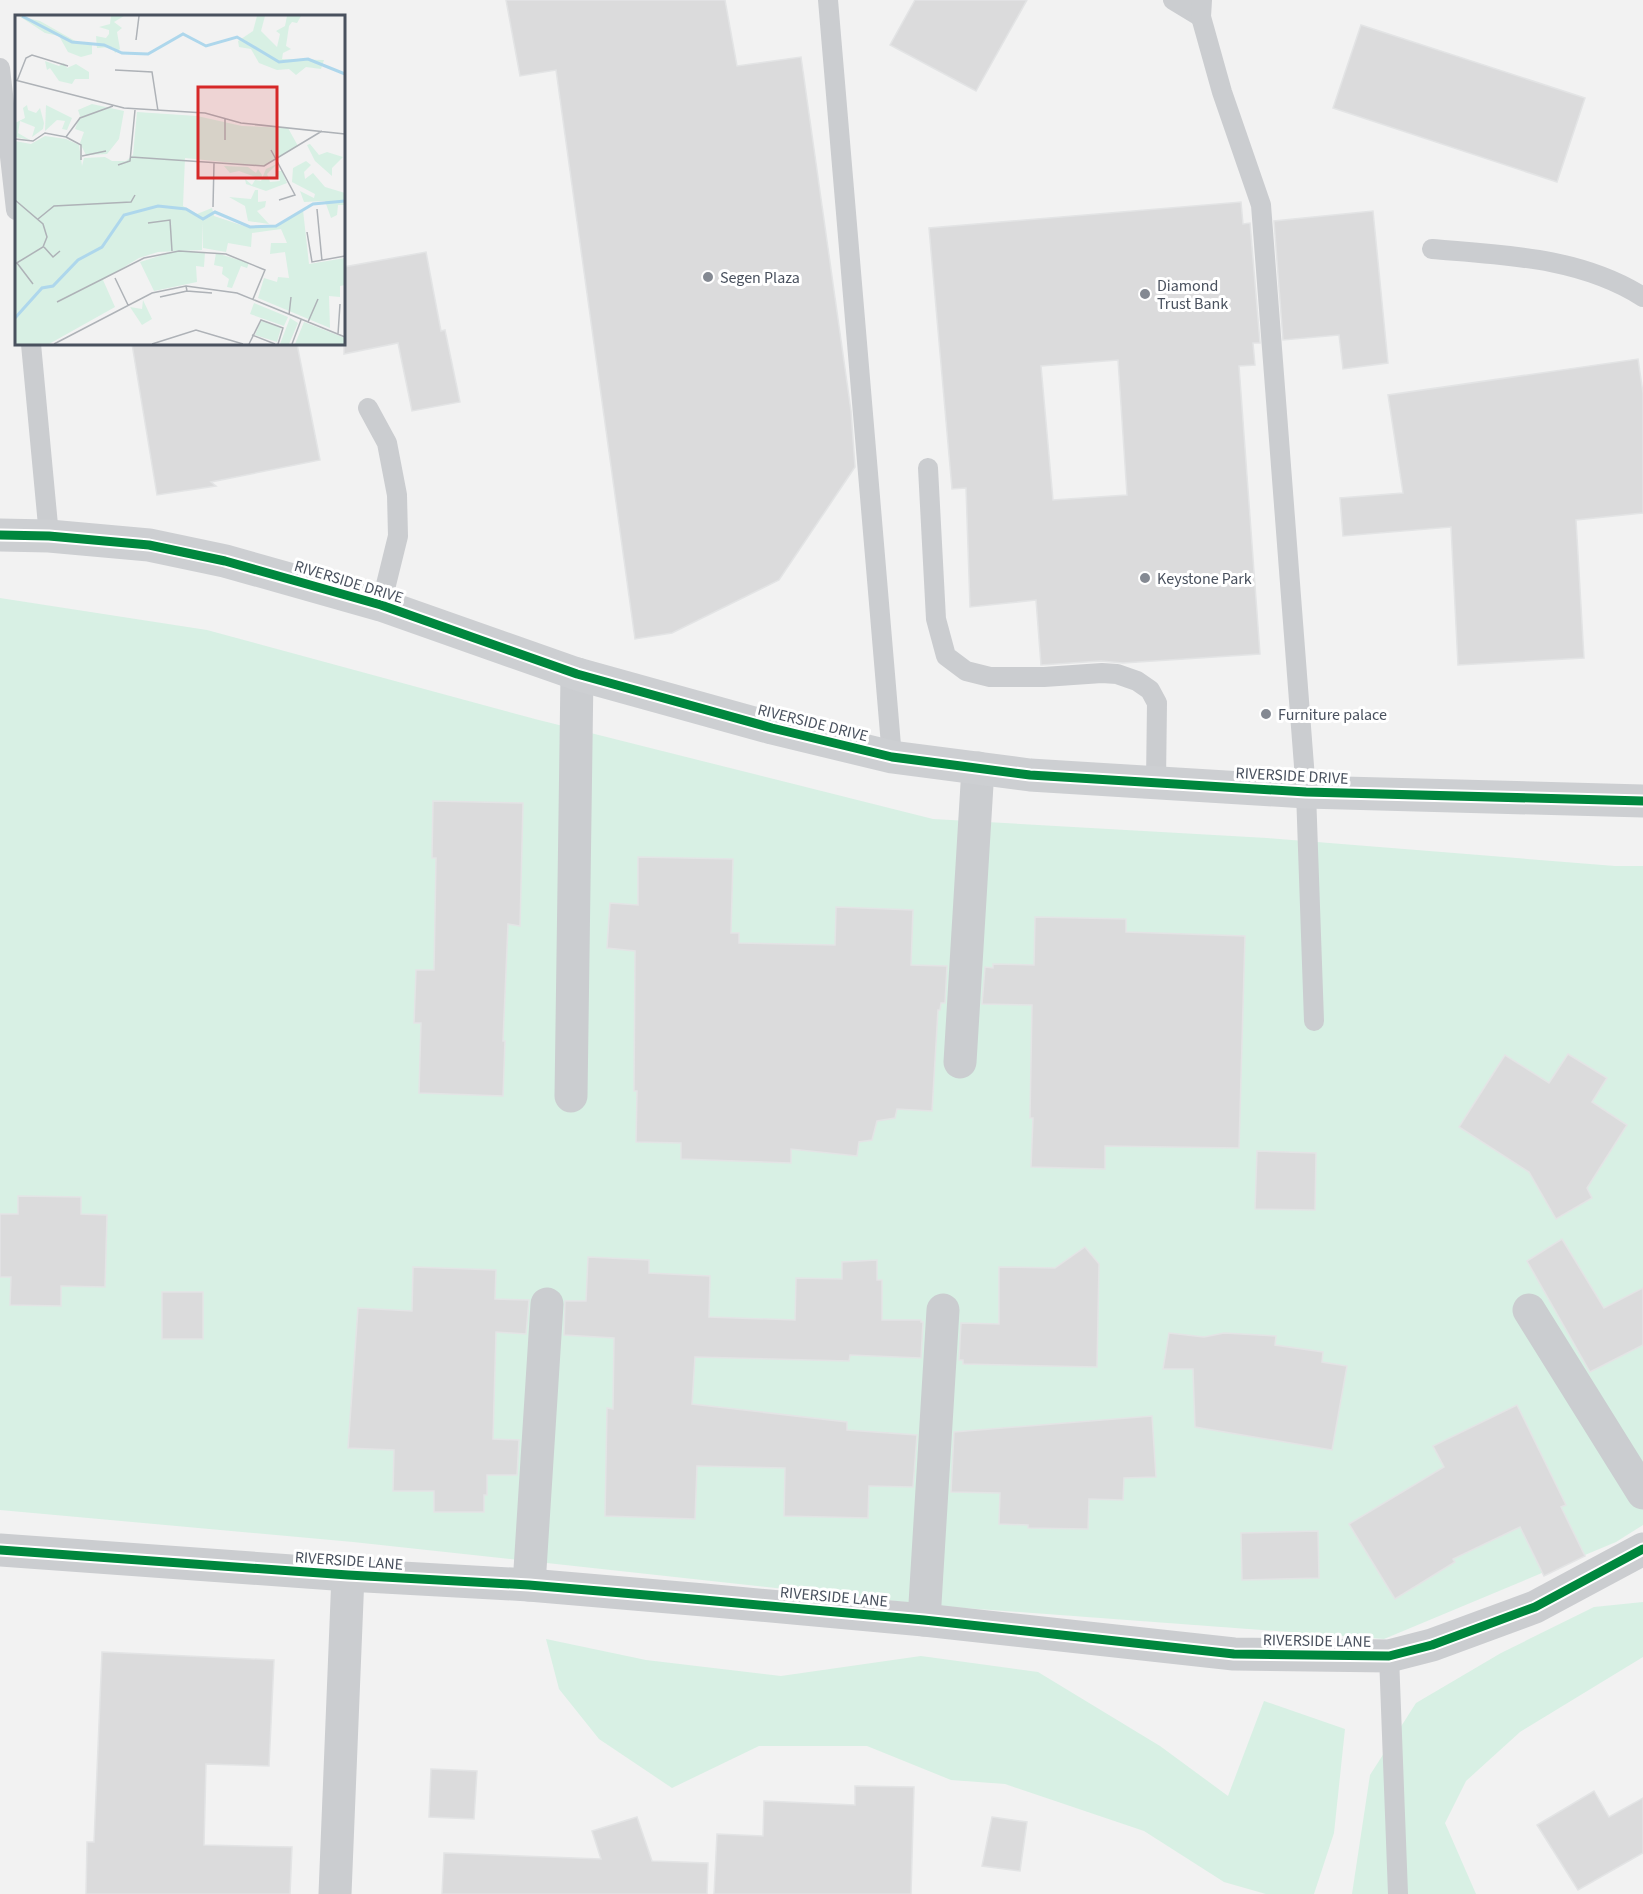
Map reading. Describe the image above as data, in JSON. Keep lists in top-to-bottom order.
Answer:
{
  "streets": {
    "street": ["RIVERSIDE DRIVE", "RIVERSIDE LANE"]
  },
  "places": [
    "Segen Plaza",
    "Diamond Trust Bank",
    "Keystone Park",
    "Furniture palace"
  ]
}
